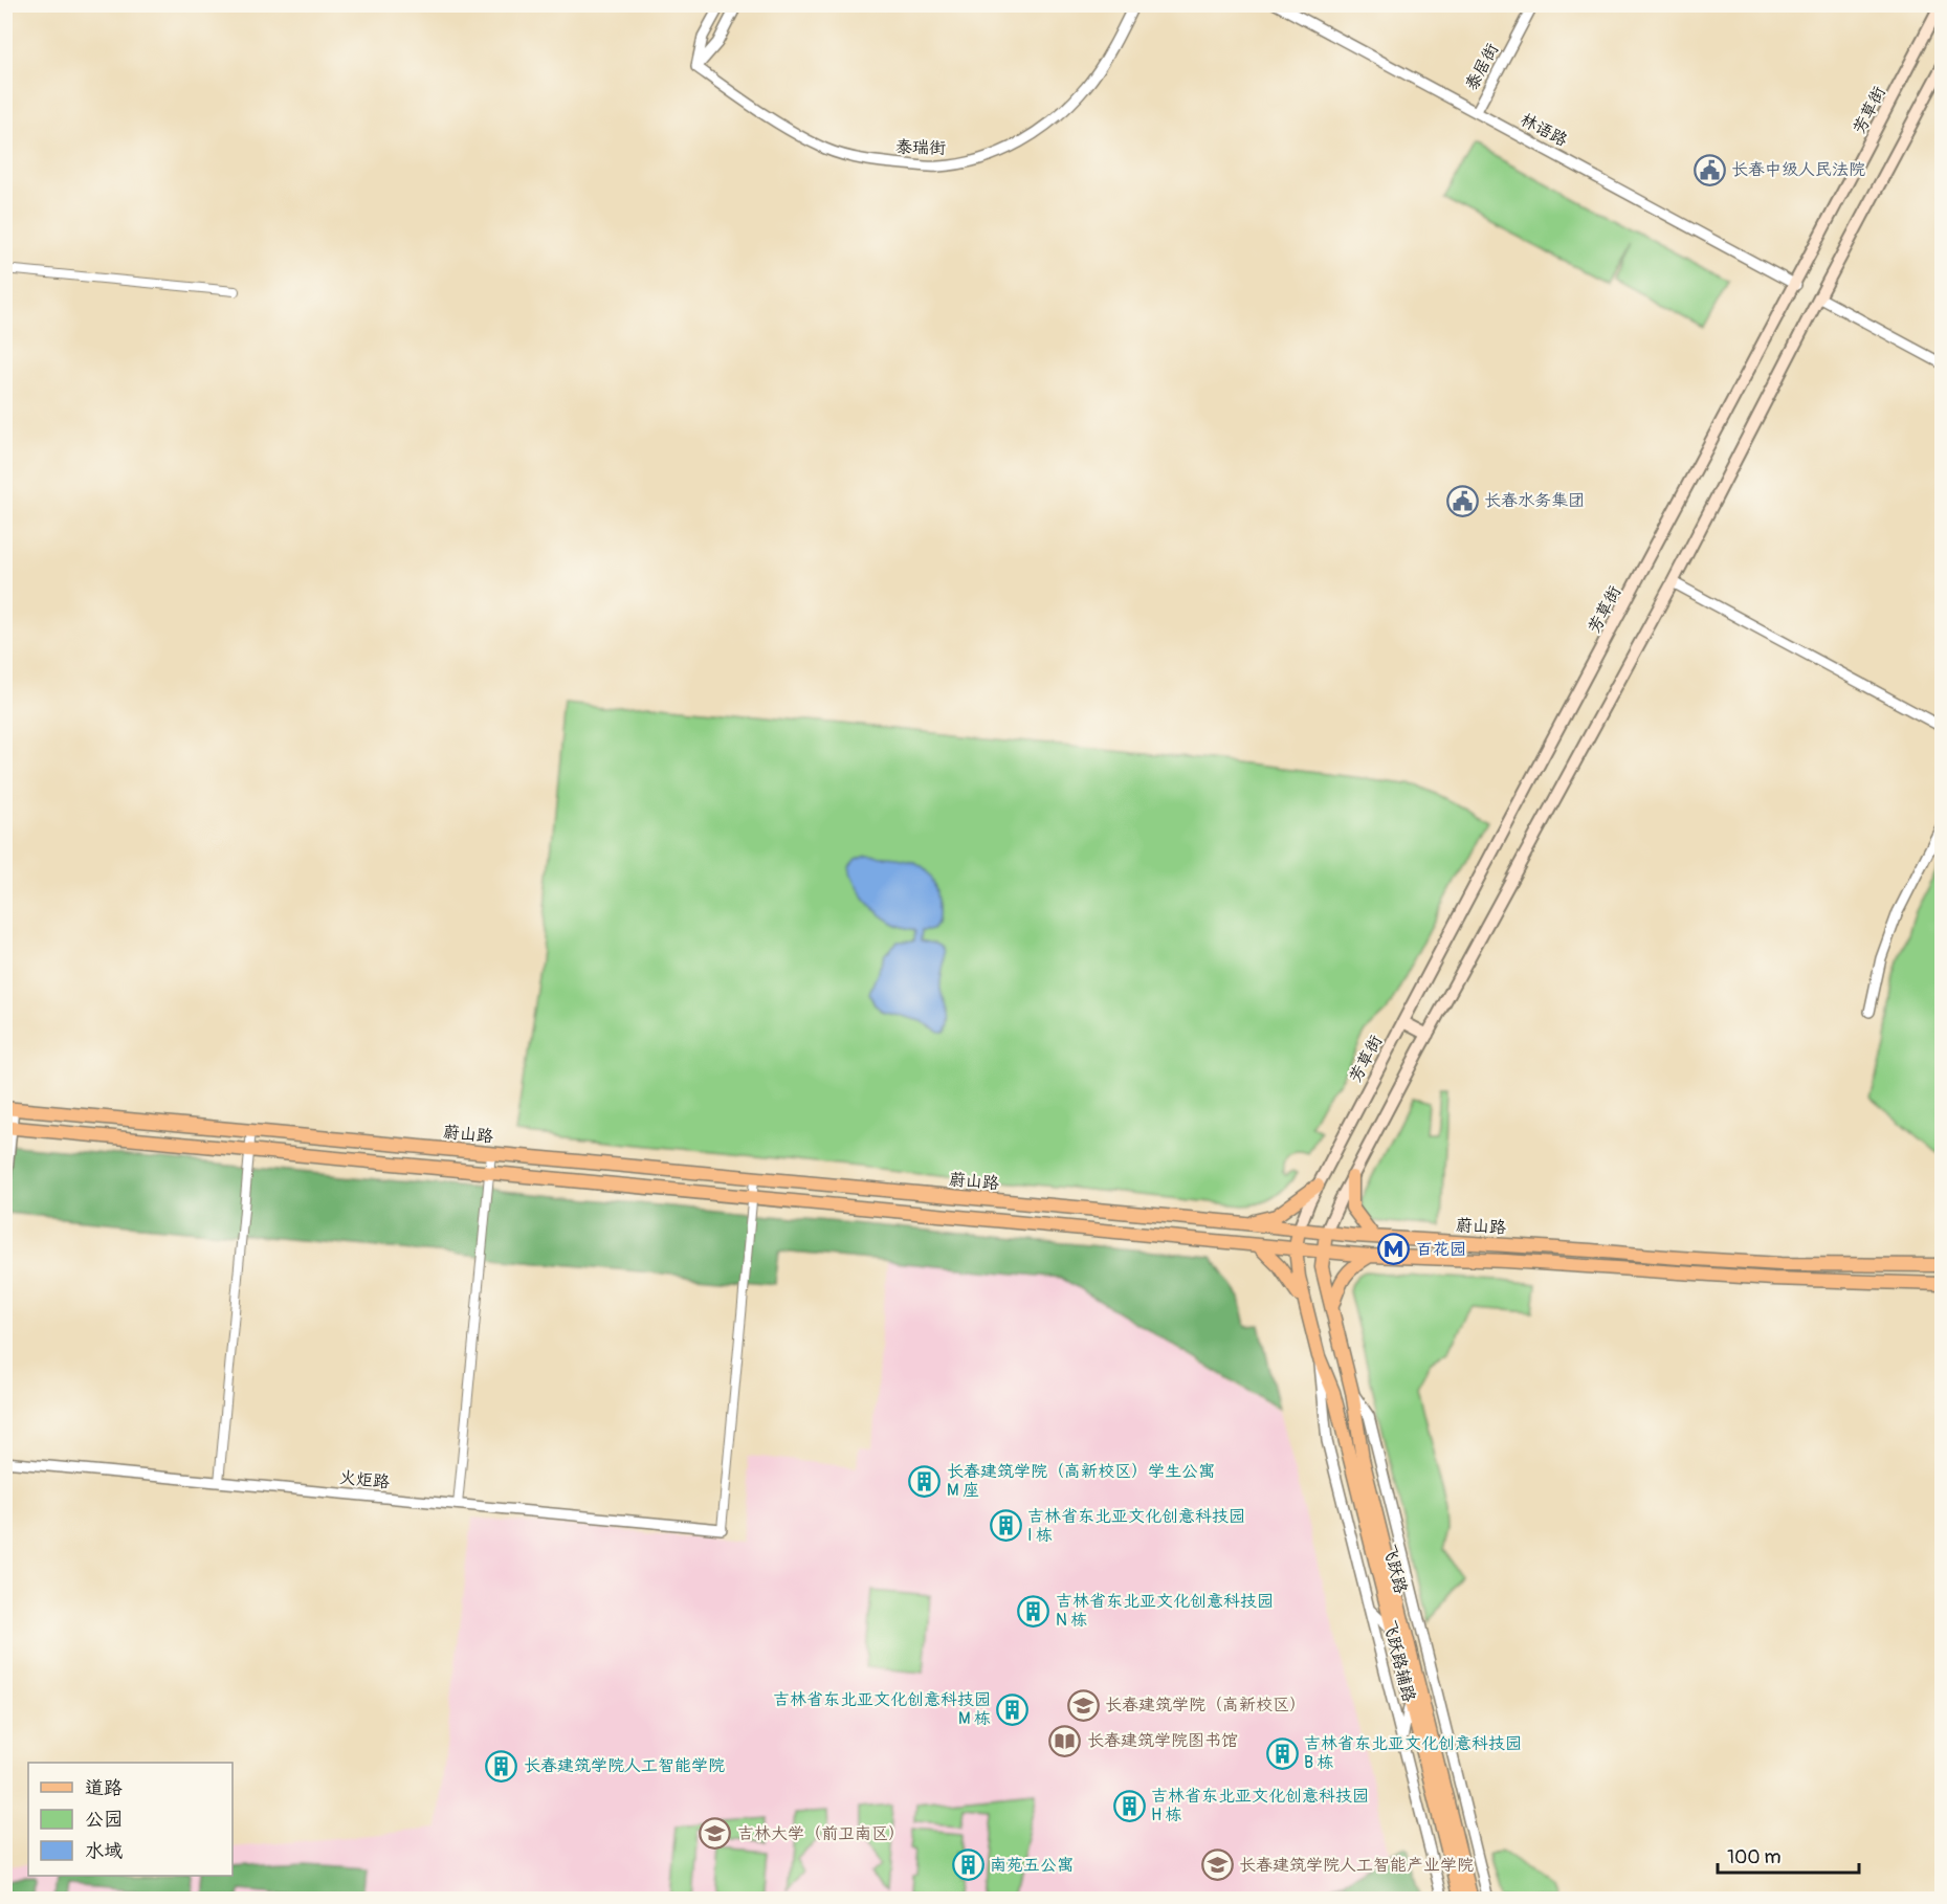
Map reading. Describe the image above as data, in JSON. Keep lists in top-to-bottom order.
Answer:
{
  "streets": {
    "main road": ["芳草街", "蔚山路", "飞跃路"],
    "street": [
      "泰居街",
      "林语路",
      "泰瑞街",
      "火炬路",
      "飞跃路辅路"
    ]
  },
  "crossings": [
    ["泰居街", "林语路"],
    ["芳草街", "林语路"],
    ["芳草街", "蔚山路"],
    ["芳草街", "飞跃路"],
    ["蔚山路", "飞跃路"],
    ["飞跃路", "飞跃路辅路"]
  ],
  "places": {
    "public building": ["长春中级人民法院", "长春水务集团"],
    "metro station": ["百花园"],
    "building": [
      "长春建筑学院（高新校区）学生公寓 M 座",
      "吉林省东北亚文化创意科技园 I 栋",
      "吉林省东北亚文化创意科技园 N 栋",
      "吉林省东北亚文化创意科技园 M 栋",
      "吉林省东北亚文化创意科技园 B 栋",
      "长春建筑学院人工智能学院",
      "吉林省东北亚文化创意科技园 H 栋",
      "南苑五公寓"
    ],
    "school or university": ["长春建筑学院（高新校区）", "吉林大学（前卫南区）", "长春建筑学院人工智能产业学院"],
    "library": ["长春建筑学院图书馆"]
  },
  "legend": ["道路", "公园", "水域"],
  "scale_bar": "100 m"
}
